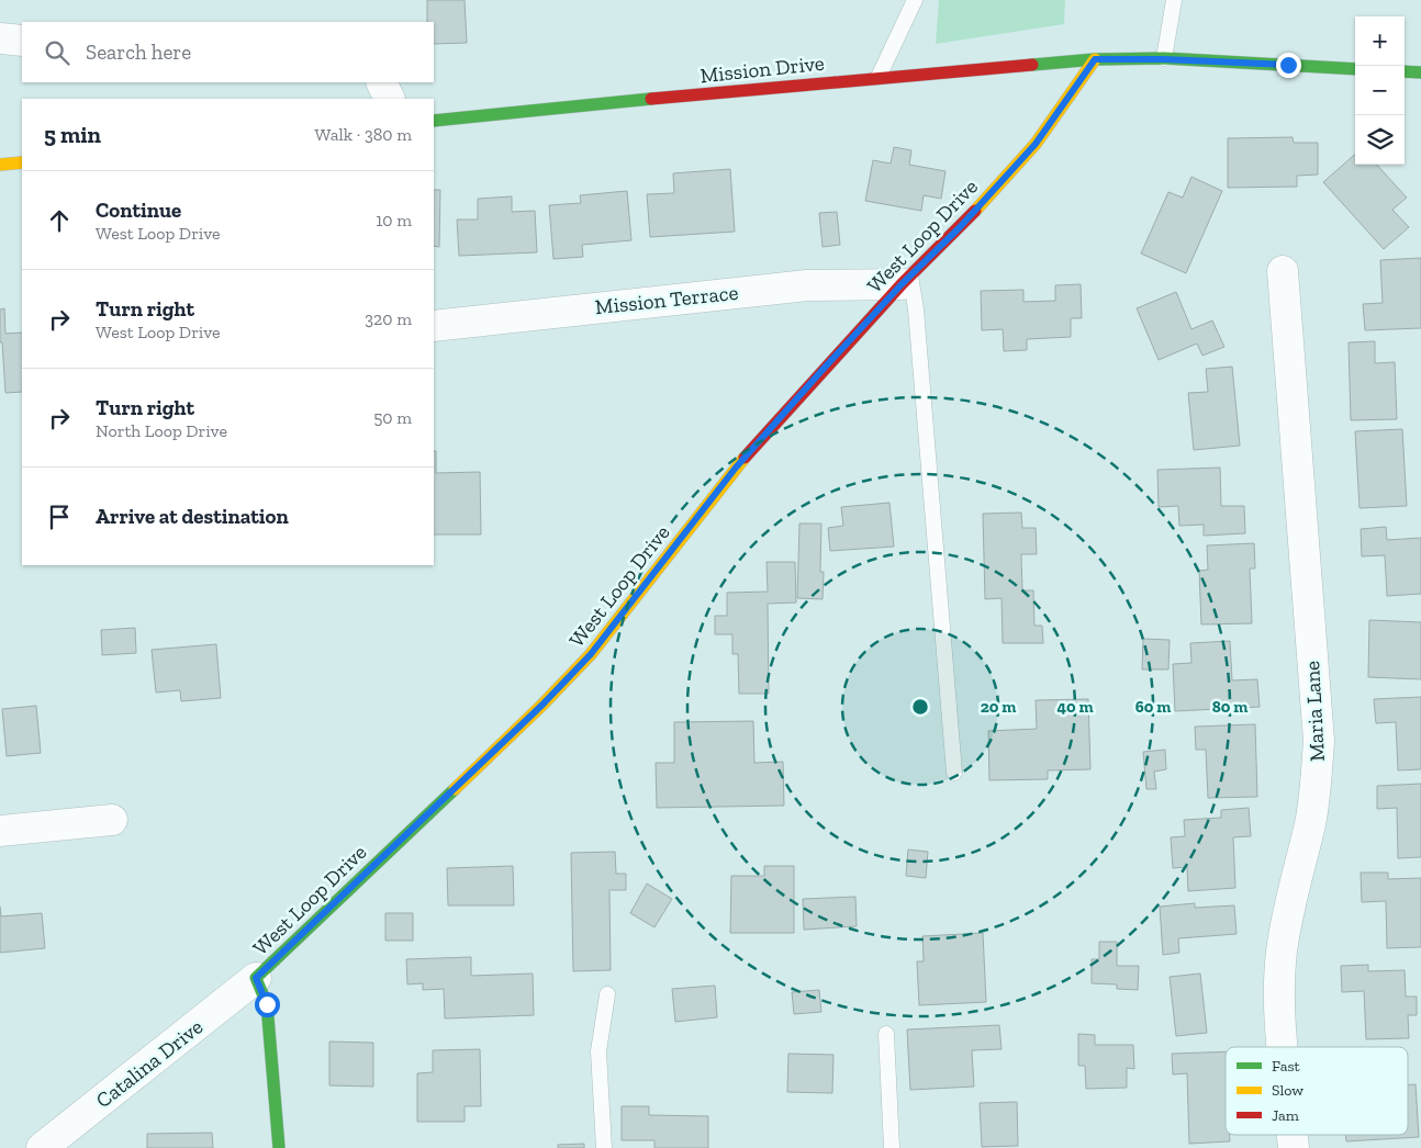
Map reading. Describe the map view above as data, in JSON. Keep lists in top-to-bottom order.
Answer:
{
  "streets": {
    "street": [
      "Mission Drive",
      "West Loop Drive",
      "Mission Terrace",
      "Maria Lane",
      "Catalina Drive"
    ]
  },
  "crossings": [
    ["Mission Drive", "West Loop Drive"],
    ["West Loop Drive", "Mission Terrace"],
    ["West Loop Drive", "Catalina Drive"]
  ],
  "legend": ["Fast", "Slow", "Jam"],
  "page": {
    "map_buttons": ["+", "−"],
    "search": "Search here",
    "heading": ["5 min", "Walk · 380 m"],
    "list": [
      ["Continue", "West Loop Drive", "10 m"],
      ["Turn right", "West Loop Drive", "320 m"],
      ["Turn right", "North Loop Drive", "50 m"],
      "Arrive at destination"
    ]
  },
  "rings": [
    "20 m",
    "40 m",
    "60 m",
    "80 m"
  ]
}
